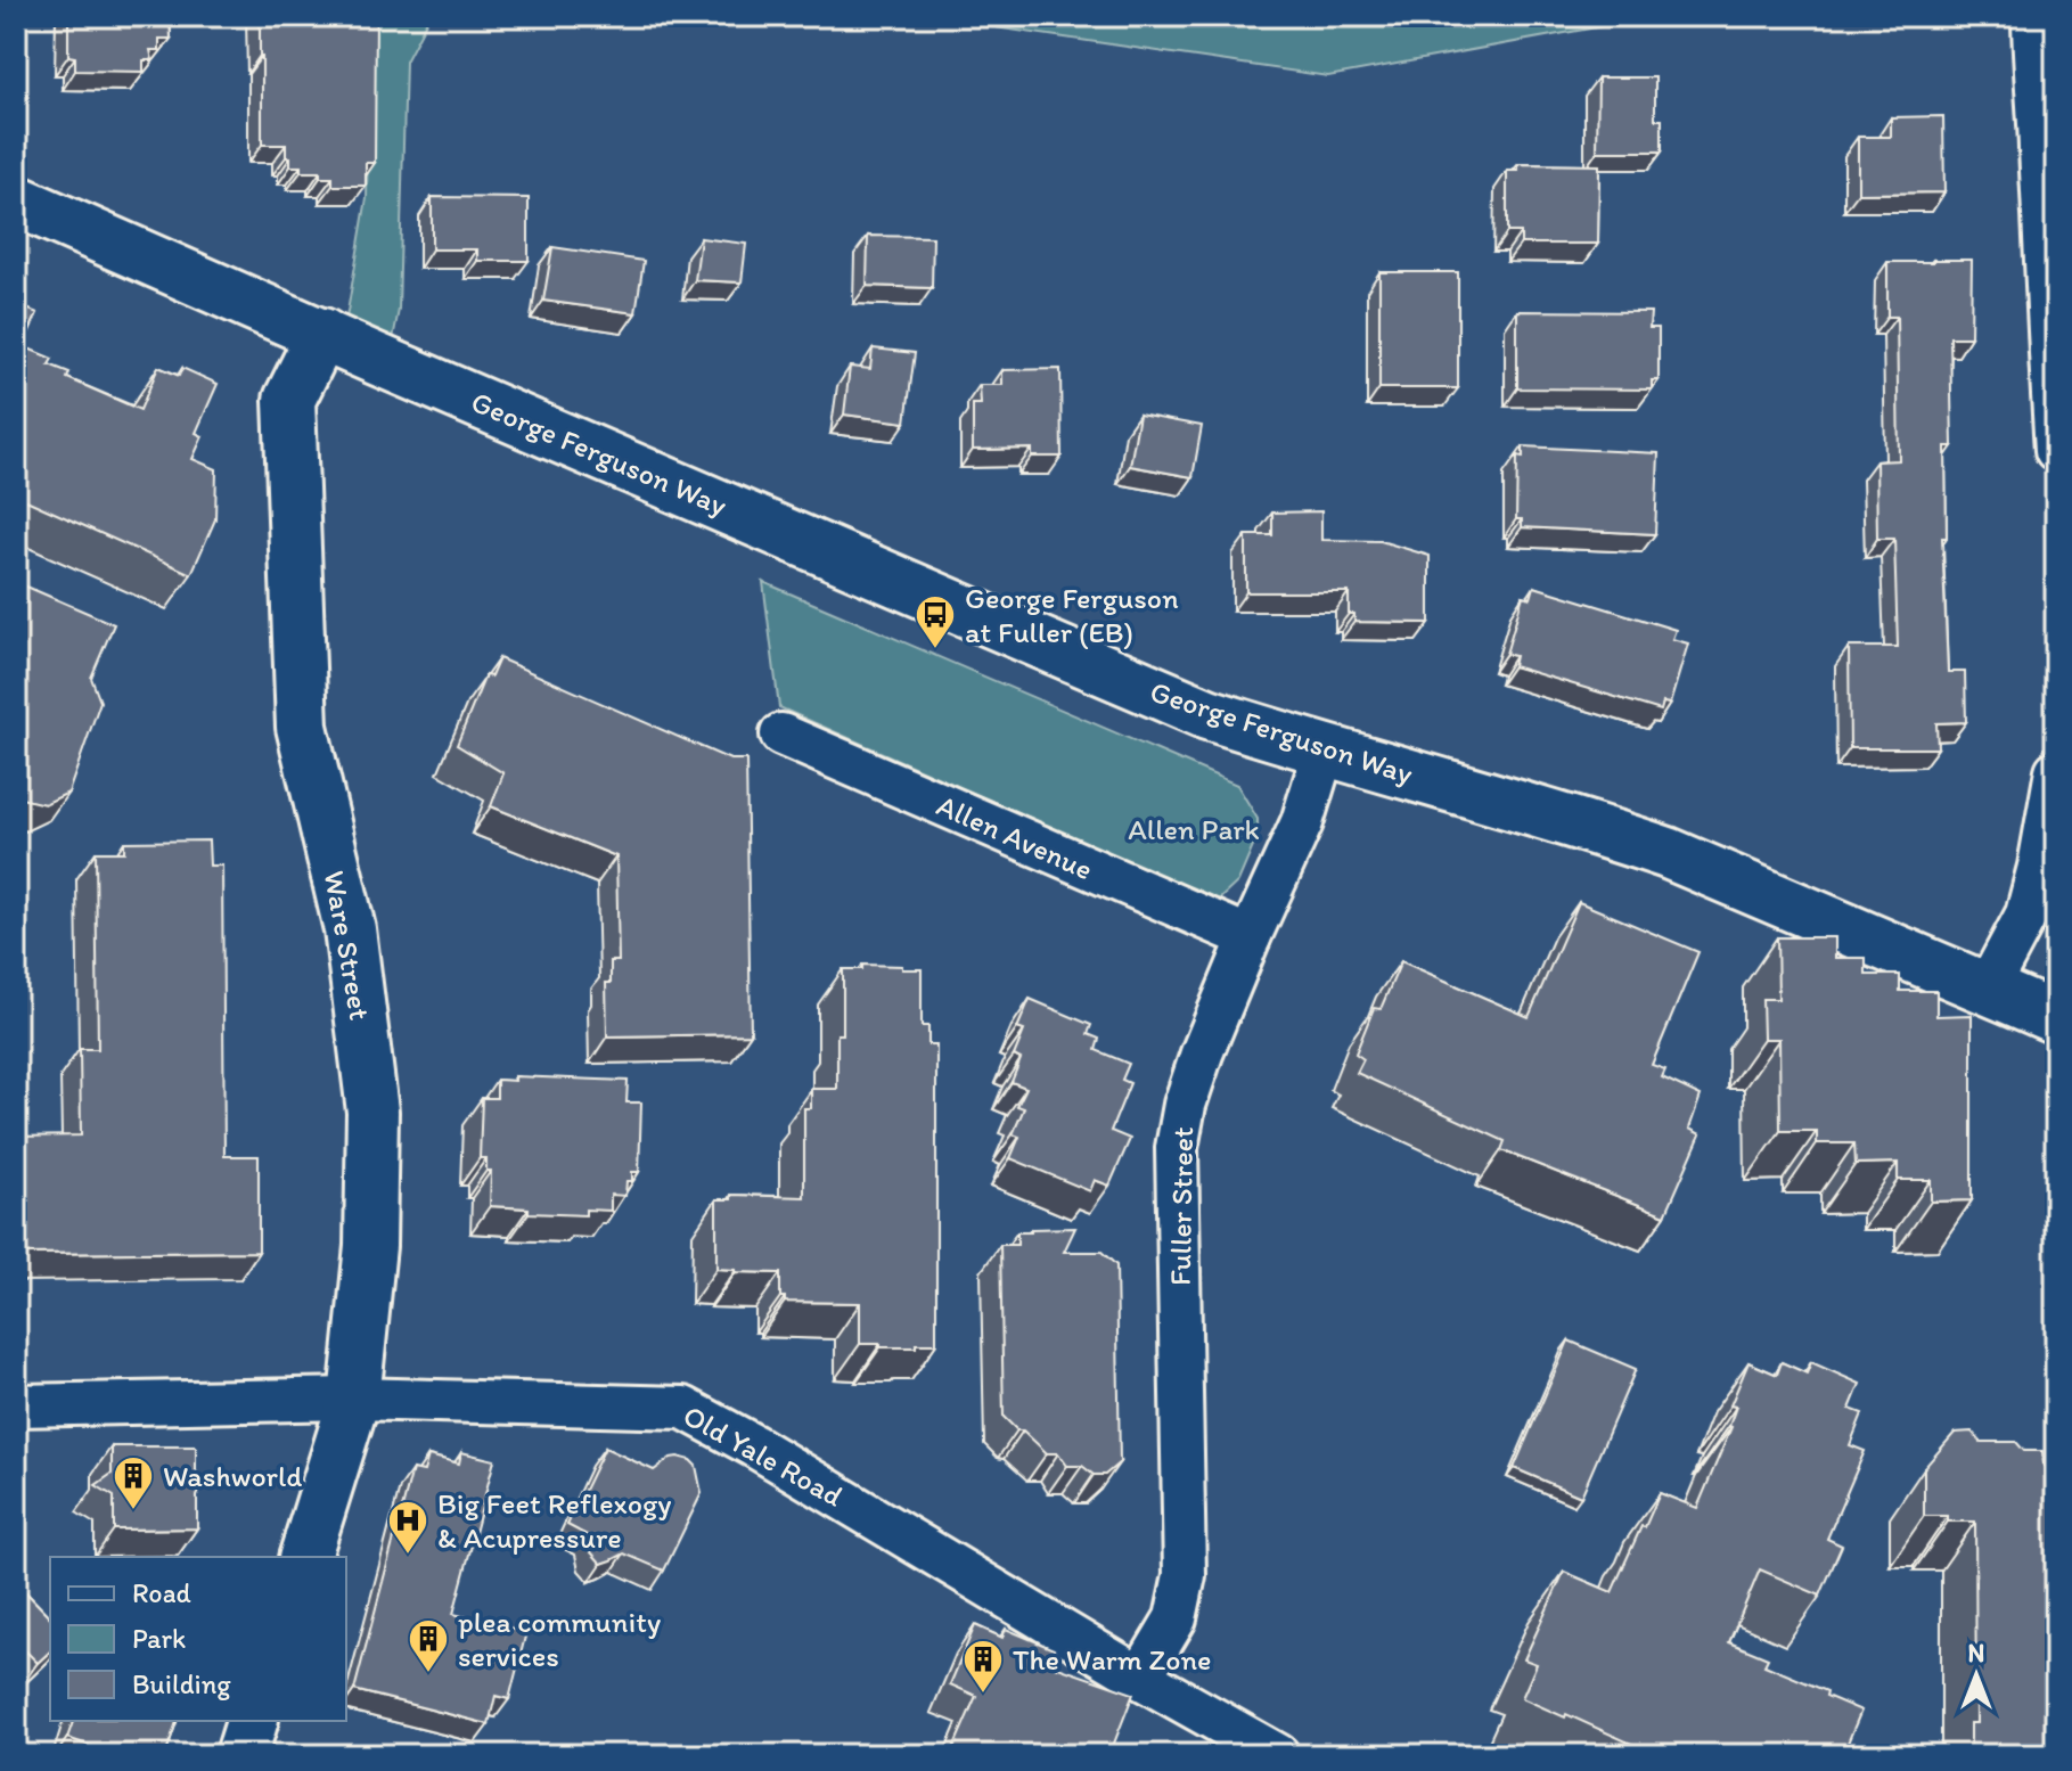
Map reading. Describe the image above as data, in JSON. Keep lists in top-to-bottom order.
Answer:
{
  "streets": {
    "main road": ["George Ferguson Way", "Ware Street"],
    "street": ["Allen Avenue", "Fuller Street", "Old Yale Road"]
  },
  "crossings": [
    ["George Ferguson Way", "Ware Street"],
    ["George Ferguson Way", "Fuller Street"],
    ["Allen Avenue", "Fuller Street"],
    ["Ware Street", "Old Yale Road"],
    ["Fuller Street", "Old Yale Road"]
  ],
  "parks": ["Allen Park"],
  "places": {
    "bus stop": ["George Ferguson at Fuller (EB)"],
    "building": ["Washworld", "plea community services", "The Warm Zone"],
    "hospital": ["Big Feet Reflexogy & Acupressure"]
  },
  "legend": ["Road", "Park", "Building"],
  "north": "top"
}
